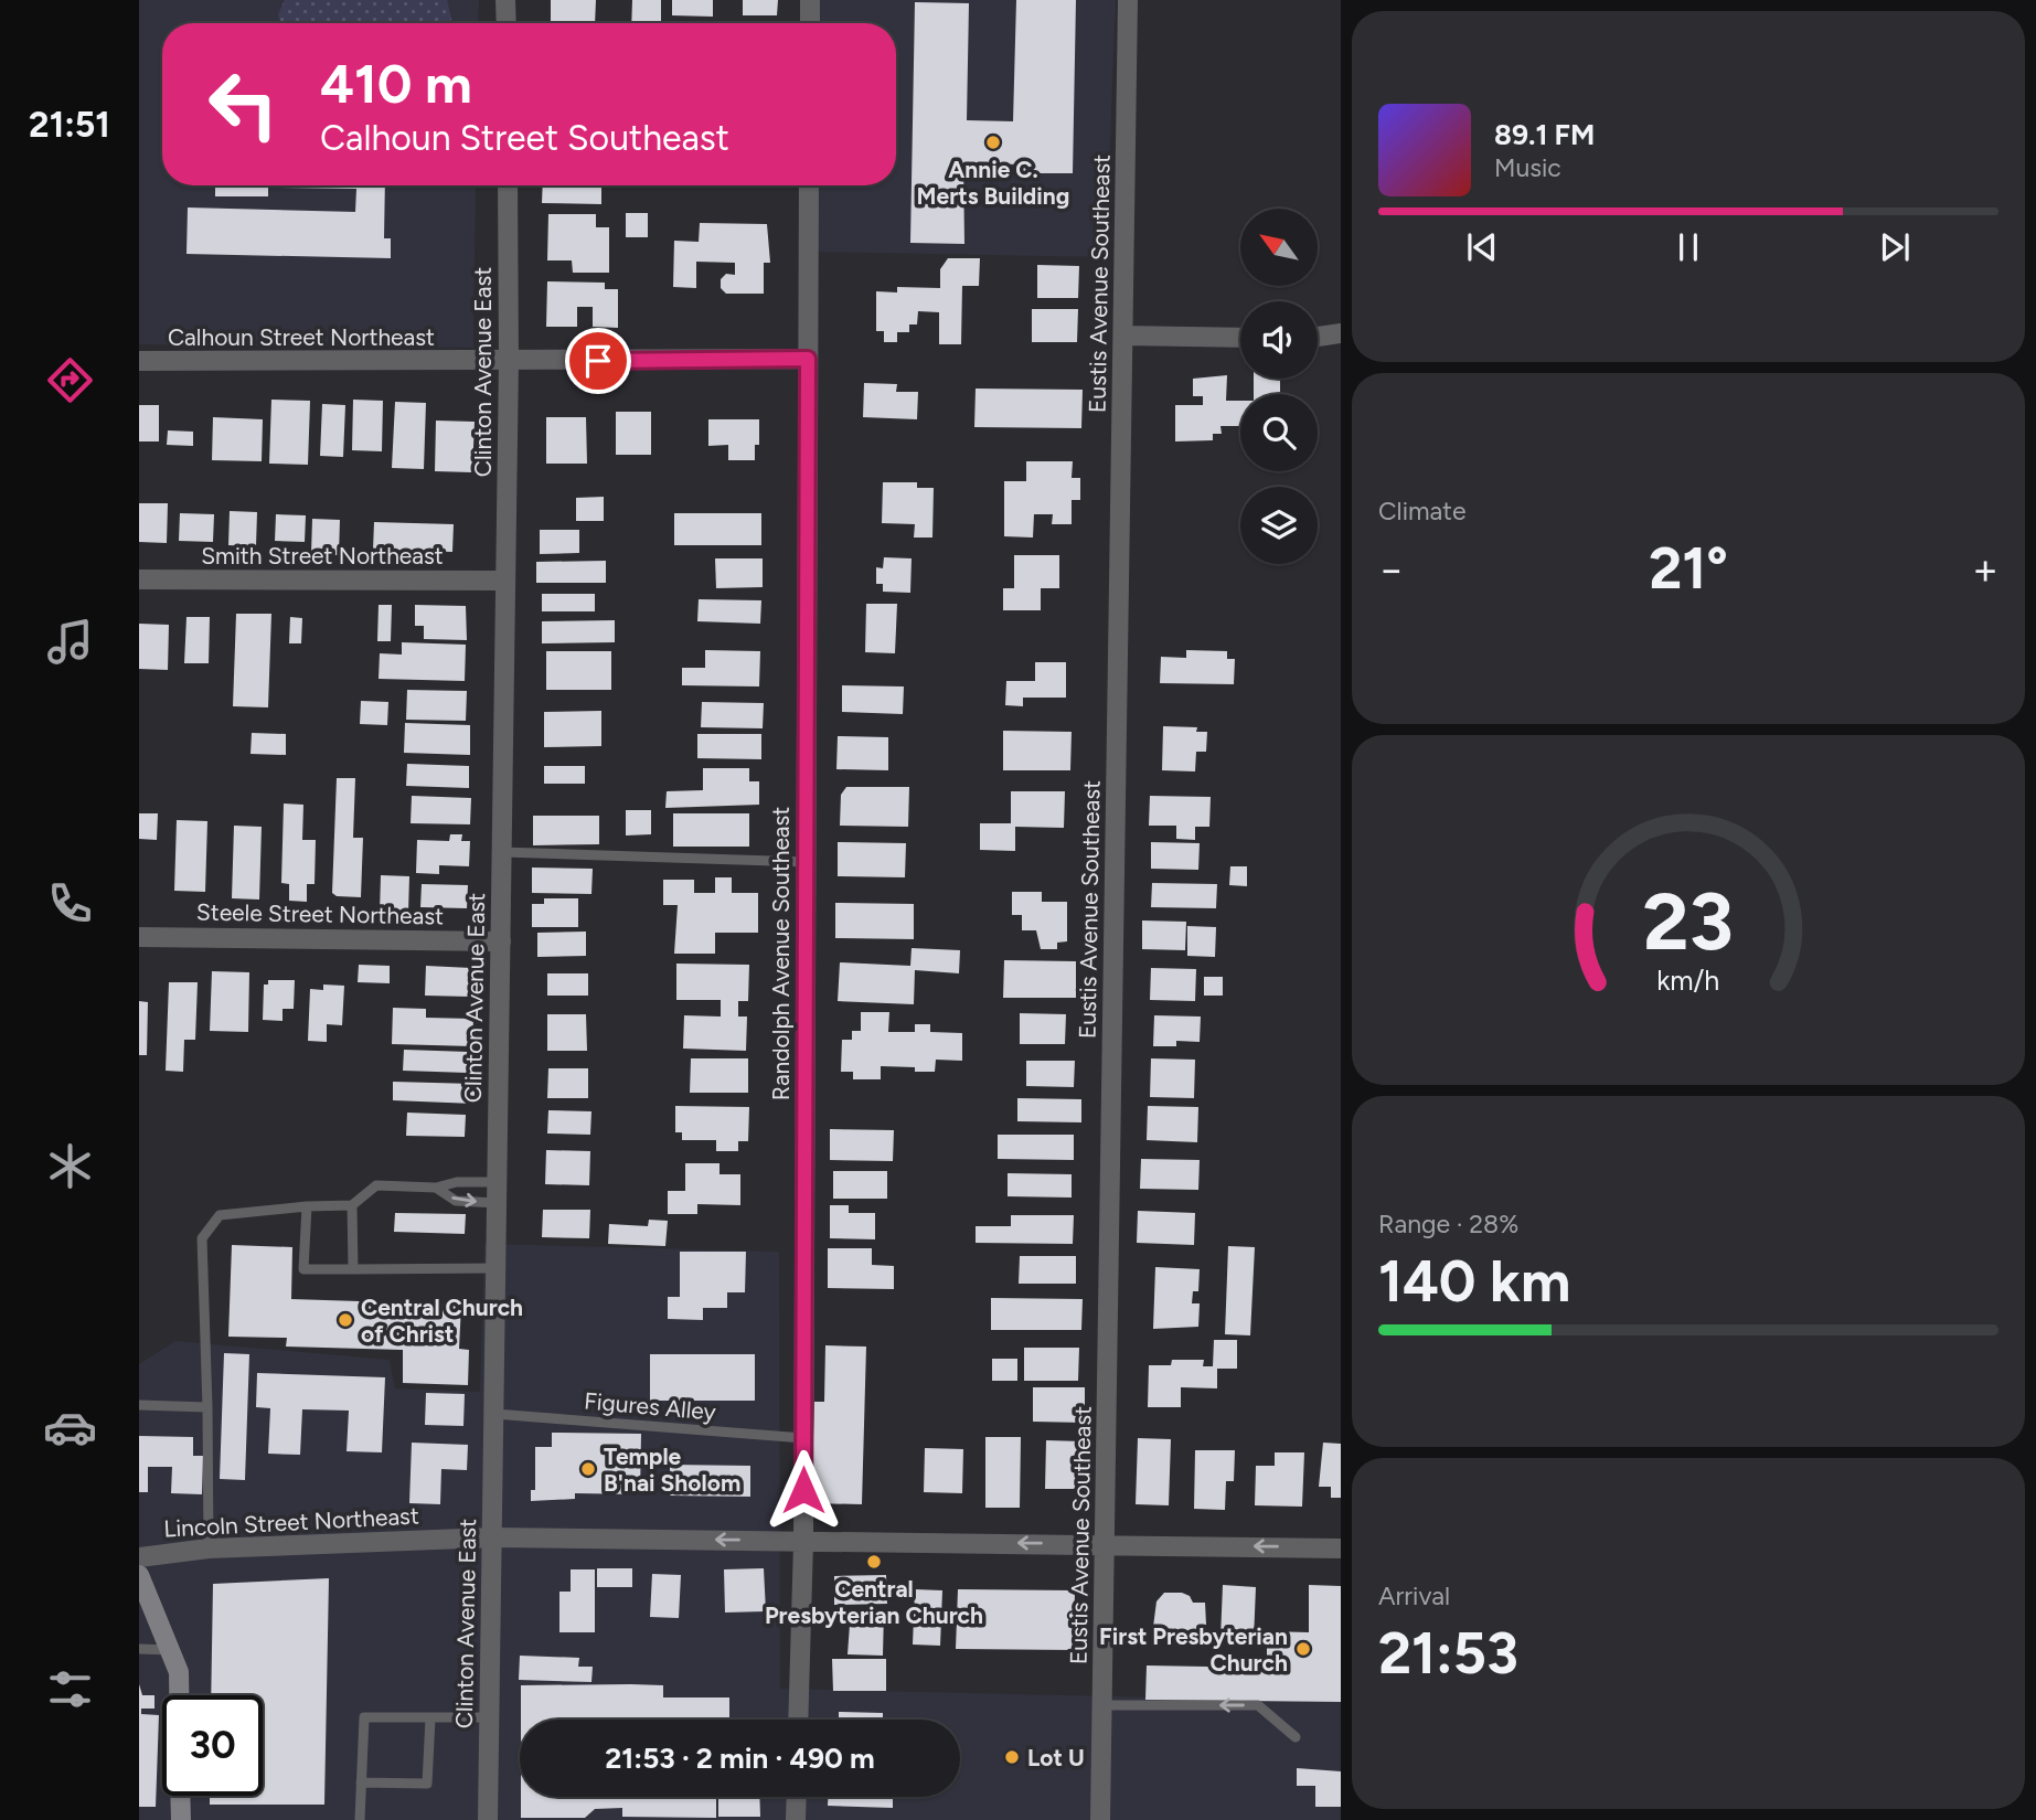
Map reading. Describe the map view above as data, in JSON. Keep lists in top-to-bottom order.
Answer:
{
  "streets": {
    "street": [
      "Eustis Avenue Southeast",
      "Calhoun Street Northeast",
      "Clinton Avenue East",
      "Smith Street Northeast",
      "Steele Street Northeast",
      "Randolph Avenue Southeast",
      "Lincoln Street Northeast"
    ],
    "lane": ["Figures Alley"]
  },
  "crossings": [
    ["Eustis Avenue Southeast", "Lincoln Street Northeast"],
    ["Calhoun Street Northeast", "Clinton Avenue East"],
    ["Calhoun Street Northeast", "Randolph Avenue Southeast"],
    ["Clinton Avenue East", "Smith Street Northeast"],
    ["Clinton Avenue East", "Steele Street Northeast"],
    ["Clinton Avenue East", "Figures Alley"],
    ["Clinton Avenue East", "Lincoln Street Northeast"],
    ["Randolph Avenue Southeast", "Figures Alley"],
    ["Randolph Avenue Southeast", "Lincoln Street Northeast"]
  ],
  "one_way": ["Lincoln Street Northeast"],
  "places": [
    "Annie C. Merts Building",
    "Central Church of Christ",
    "Temple B'nai Sholom",
    "Central Presbyterian Church",
    "First Presbyterian Church",
    "Lot U"
  ],
  "north": "top left",
  "page": {
    "tabs": "21:51",
    "turn": ["410 m", "Calhoun Street Southeast"],
    "song": ["89.1 FM", "Music"],
    "tile": [
      "Climate",
      ["Range · 28%", "140 km"],
      ["Arrival", "21:53"]
    ],
    "heat": ["−", "21°", "+"],
    "limit": "30",
    "trip": "21:53 · 2 min · 490 m",
    "gauge": ["23", "km/h"]
  }
}
